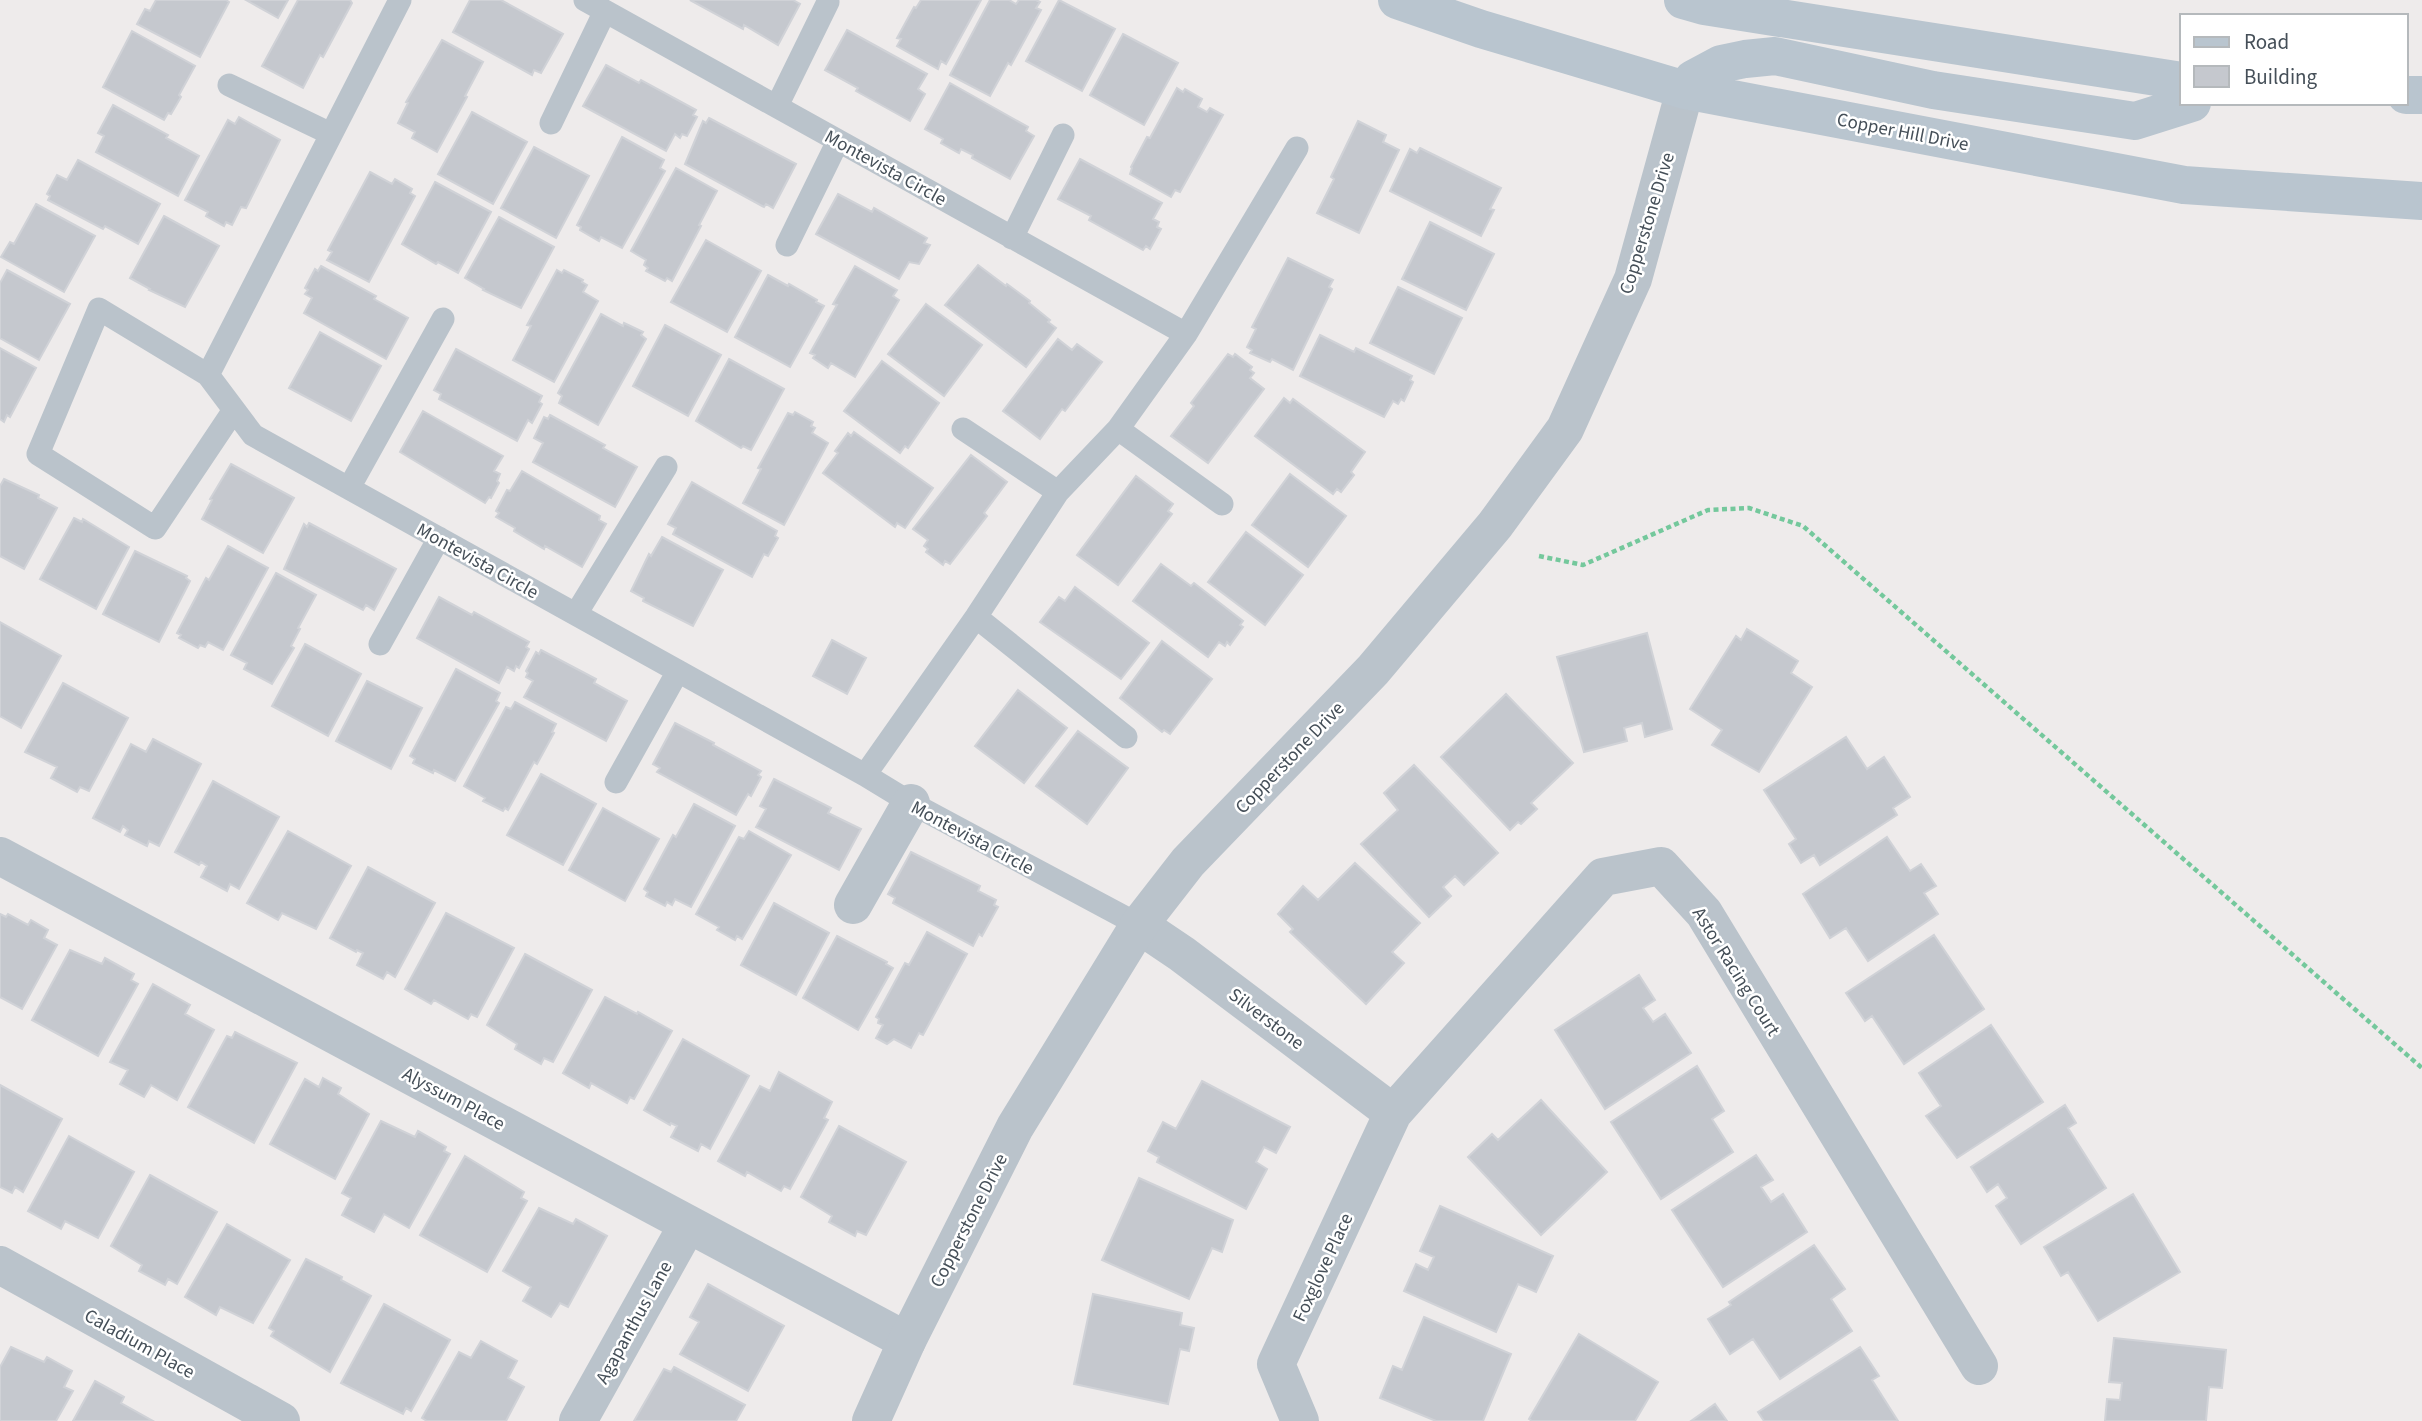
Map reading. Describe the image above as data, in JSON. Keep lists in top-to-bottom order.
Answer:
{
  "streets": {
    "main road": ["Copper Hill Drive"],
    "street": [
      "Copperstone Drive",
      "Astor Racing Court",
      "Silverstone",
      "Alyssum Place",
      "Foxglove Place",
      "Agapanthus Lane",
      "Caladium Place"
    ],
    "lane": ["Montevista Circle"]
  },
  "crossings": [
    ["Copper Hill Drive", "Copperstone Drive"],
    ["Montevista Circle", "Copperstone Drive"],
    ["Montevista Circle", "Silverstone"],
    ["Copperstone Drive", "Silverstone"],
    ["Copperstone Drive", "Alyssum Place"],
    ["Astor Racing Court", "Silverstone"],
    ["Astor Racing Court", "Foxglove Place"],
    ["Silverstone", "Foxglove Place"],
    ["Alyssum Place", "Agapanthus Lane"]
  ],
  "legend": ["Road", "Building"]
}
